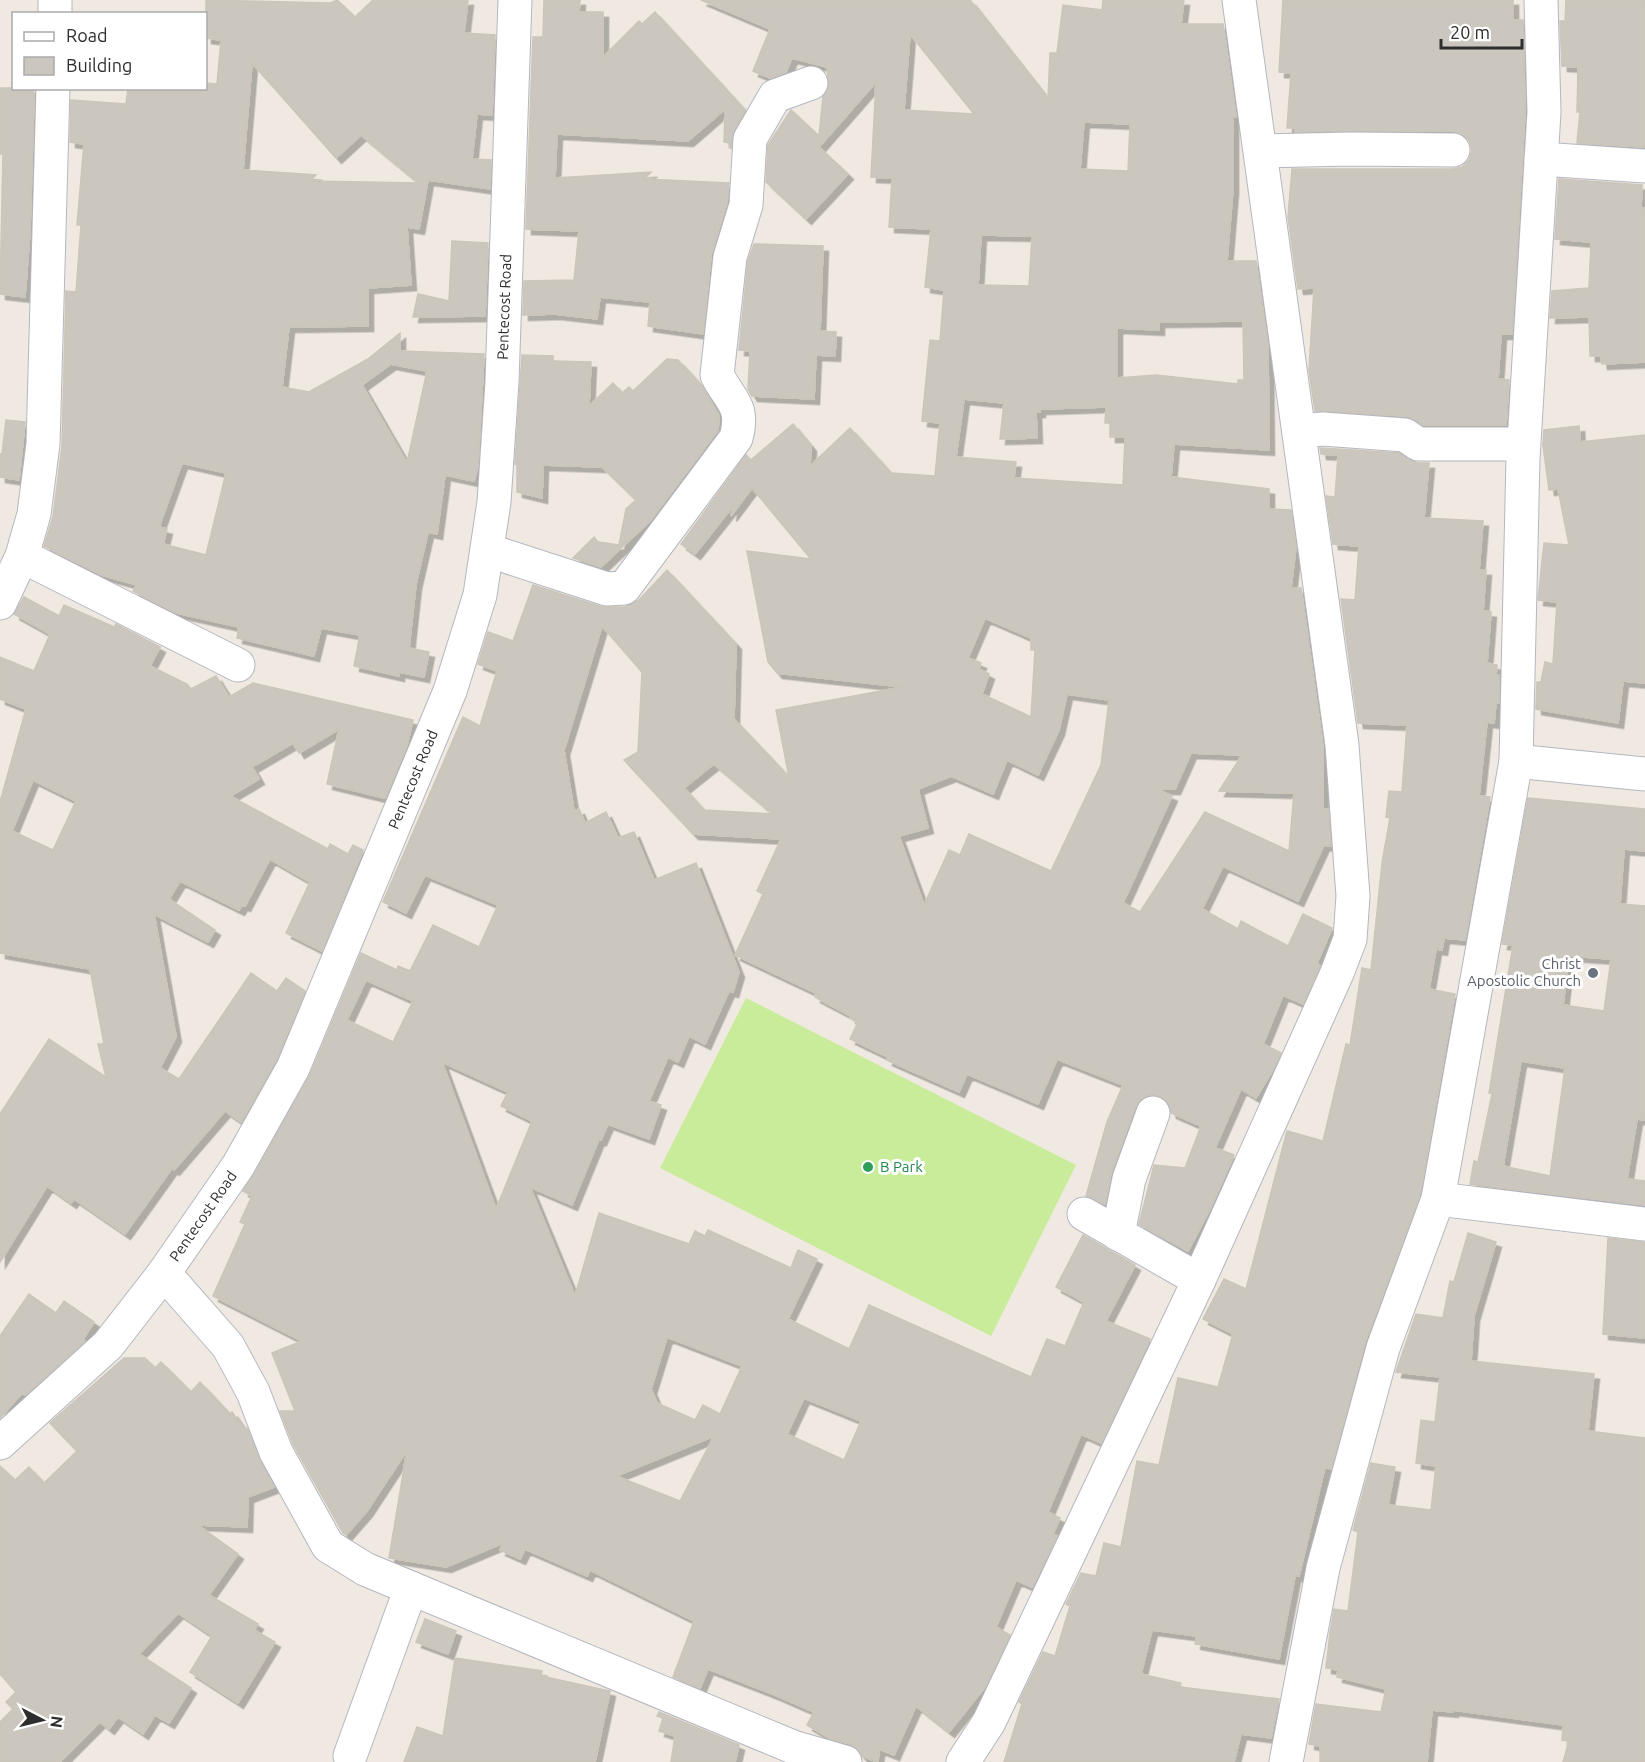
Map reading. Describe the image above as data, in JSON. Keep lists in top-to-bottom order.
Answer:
{
  "streets": {
    "street": ["Pentecost Road"]
  },
  "places": ["Christ Apostolic Church", "B Park"],
  "legend": ["Road", "Building"],
  "scale_bar": "20 m",
  "north": "right"
}
